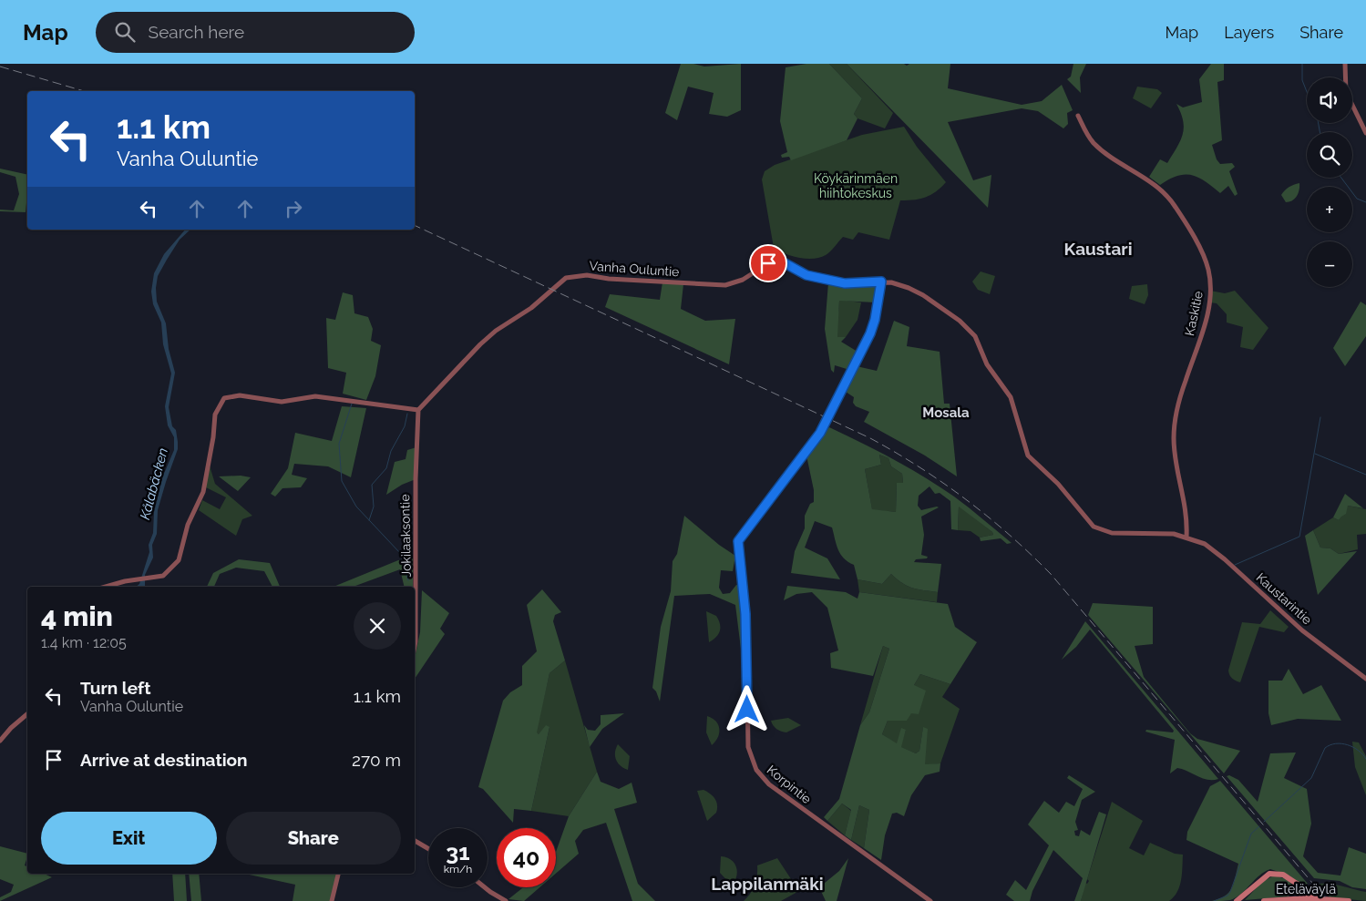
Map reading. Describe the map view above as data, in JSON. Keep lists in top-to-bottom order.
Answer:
{
  "streets": {
    "highway": ["Eteläväylä"],
    "street": [
      "Vanha Ouluntie",
      "Kaskitie",
      "Jokilaaksontie",
      "Kaustarintie",
      "Korpintie"
    ]
  },
  "crossings": [
    ["Vanha Ouluntie", "Kaskitie"],
    ["Vanha Ouluntie", "Jokilaaksontie"],
    ["Vanha Ouluntie", "Kaustarintie"],
    ["Vanha Ouluntie", "Korpintie"],
    ["Kaskitie", "Kaustarintie"]
  ],
  "districts": ["Kaustari", "Mosala", "Lappilanmäki"],
  "water": ["Kålabäcken"],
  "parks": ["Köykärinmäen hiihtokeskus"],
  "page": {
    "header": "Map",
    "search": "Search here",
    "nav": ["Map", "Layers", "Share"],
    "map_buttons": ["+", "−"],
    "turn": ["1.1 km", "Vanha Ouluntie"],
    "heading": ["4 min", "1.4 km · 12:05"],
    "list": [
      {
        "name": "Turn left",
        "note": "Vanha Ouluntie",
        "value": "1.1 km"
      },
      {
        "name": "Arrive at destination",
        "value": "270 m"
      }
    ],
    "buttons": ["Exit", "Share"],
    "speed": "31 km/h",
    "limit": "40"
  }
}
